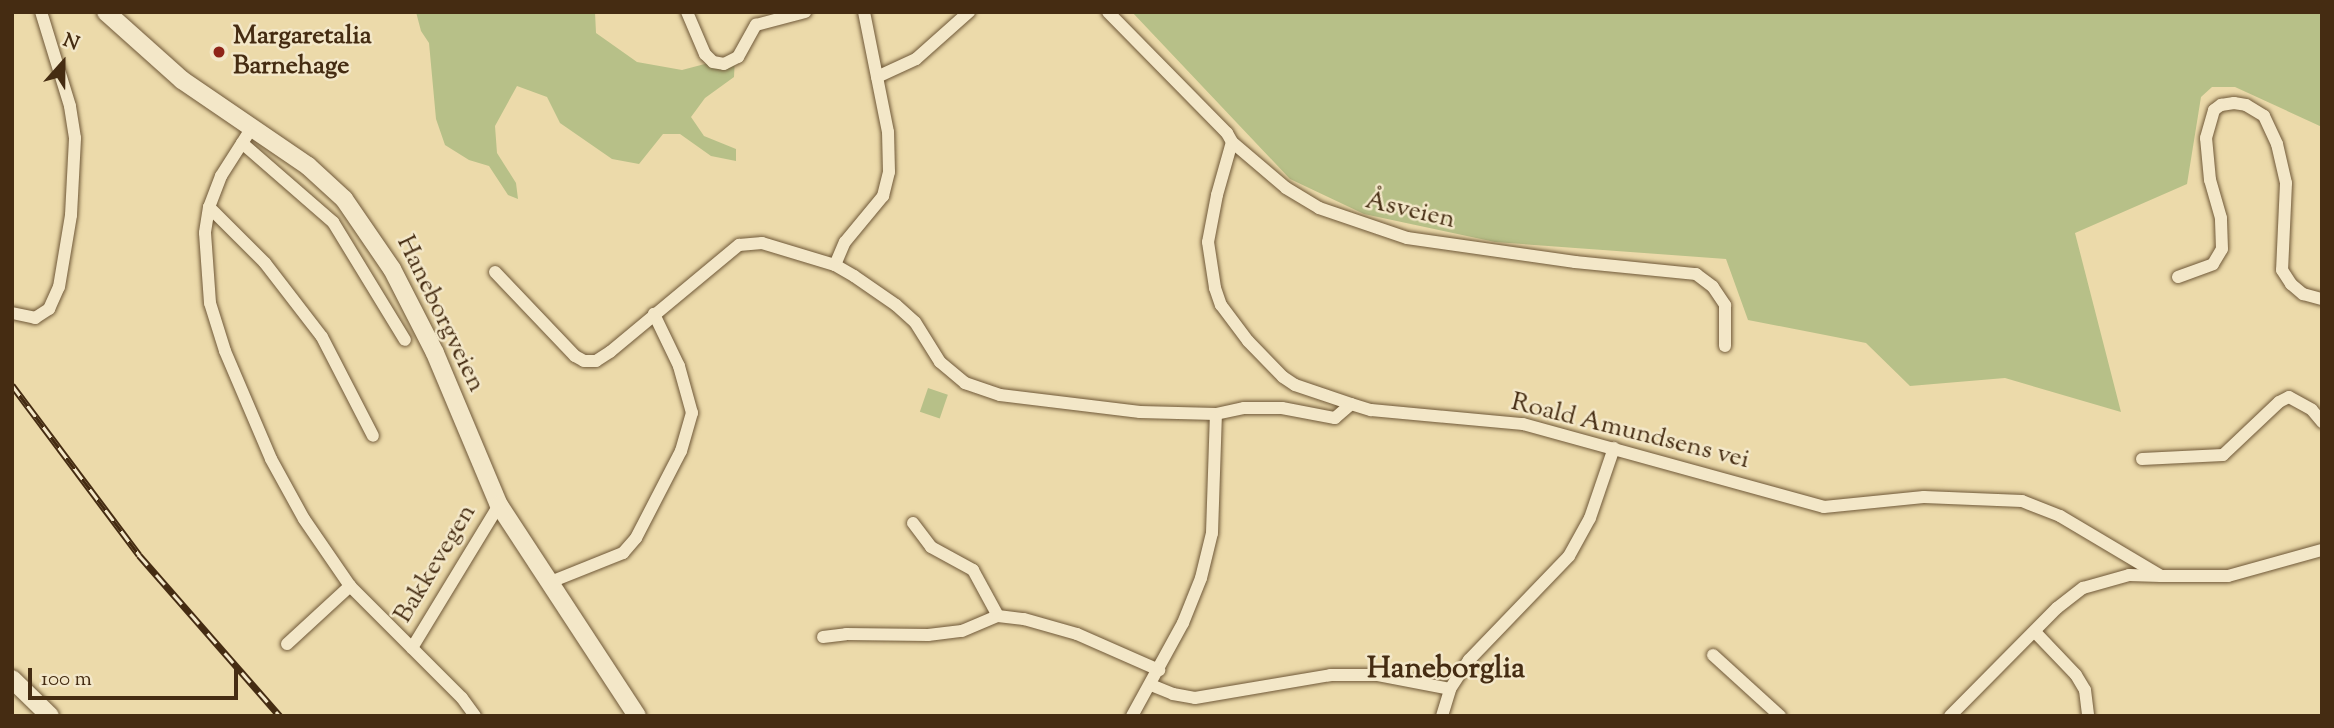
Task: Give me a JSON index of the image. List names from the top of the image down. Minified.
{"streets":{"street":["Åsveien","Haneborgveien","Roald Amundsens vei","Bakkevegen"]},"crossings":[["Åsveien","Roald Amundsens vei"],["Haneborgveien","Bakkevegen"]],"districts":["Haneborglia"],"places":["Margaretalia Barnehage"],"scale_bar":"100 m","north":"top"}
